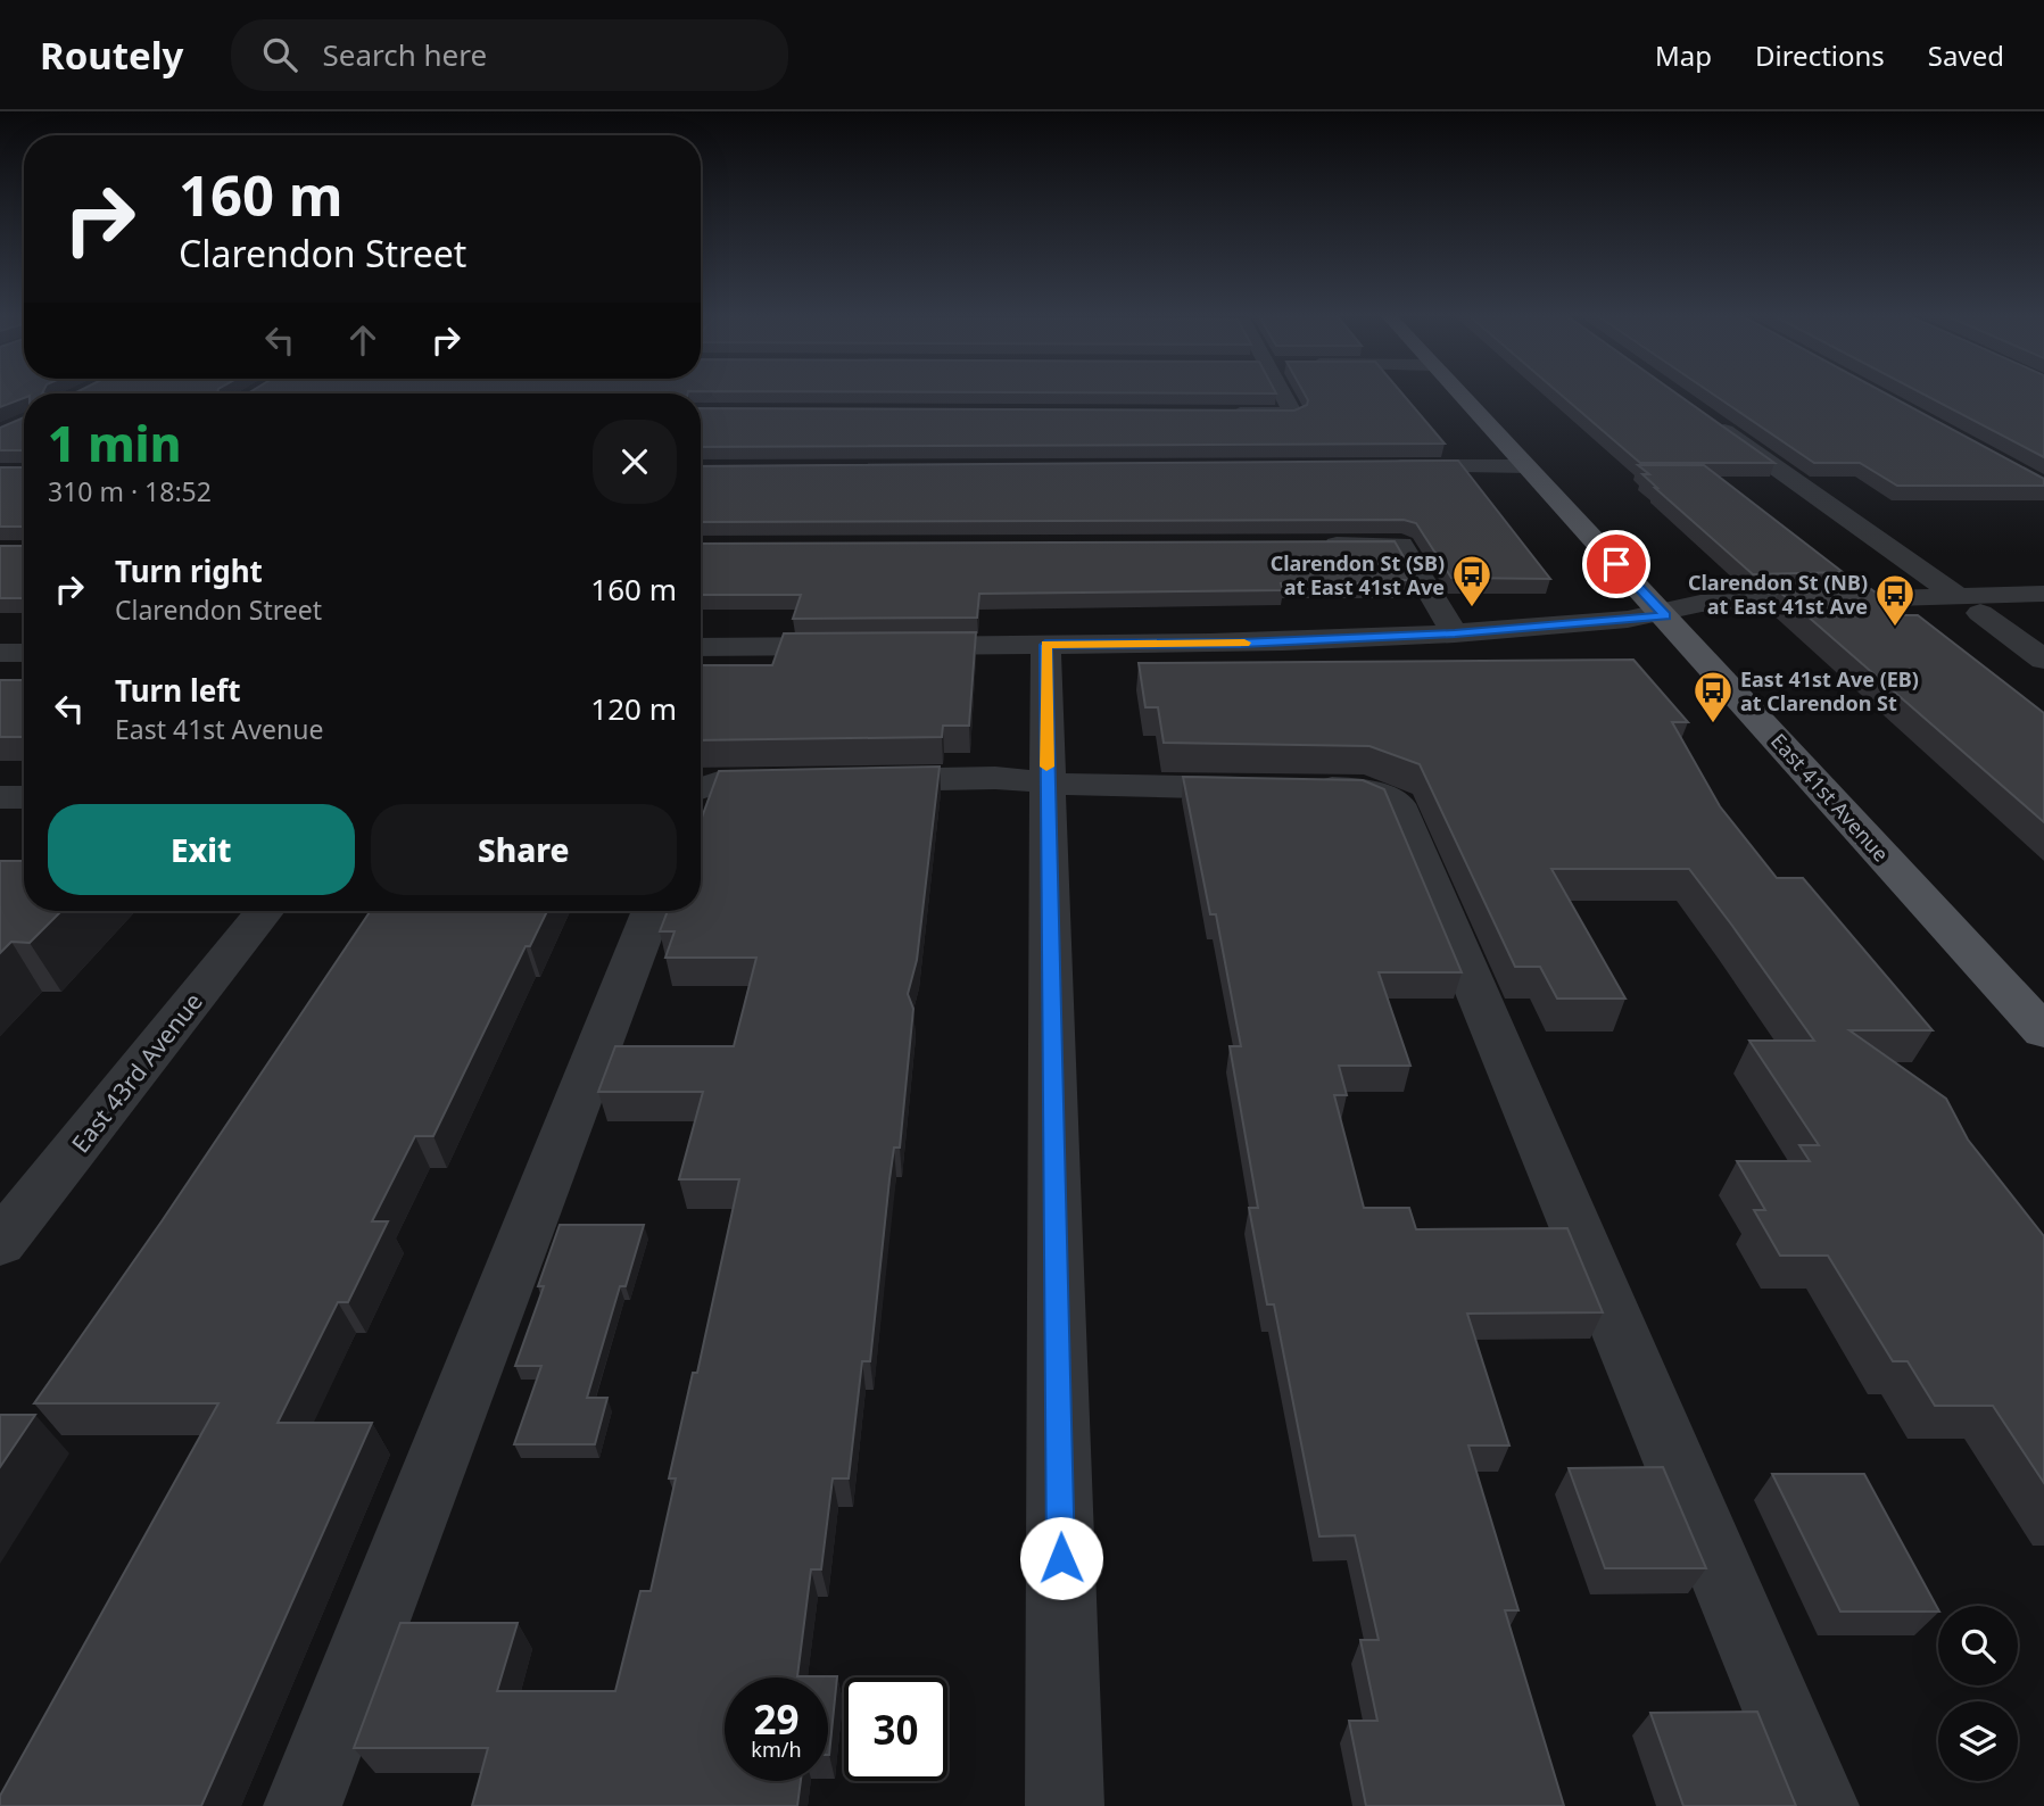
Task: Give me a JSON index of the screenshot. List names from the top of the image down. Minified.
{"streets":{"main road":["East 41st Avenue"],"street":["East 43rd Avenue"]},"places":{"bus stop":["Clarendon St (SB) at East 41st Ave","Clarendon St (NB) at East 41st Ave","East 41st Ave (EB) at Clarendon St"]},"page":{"header":"Routely","search":"Search here","nav":["Map","Directions","Saved"],"turn":["160 m","Clarendon Street"],"heading":["1 min","310 m · 18:52"],"list":[{"name":"Turn right","note":"Clarendon Street","value":"160 m"},{"name":"Turn left","note":"East 41st Avenue","value":"120 m"}],"buttons":["Exit","Share"],"speed":"29 km/h","limit":"30"}}
